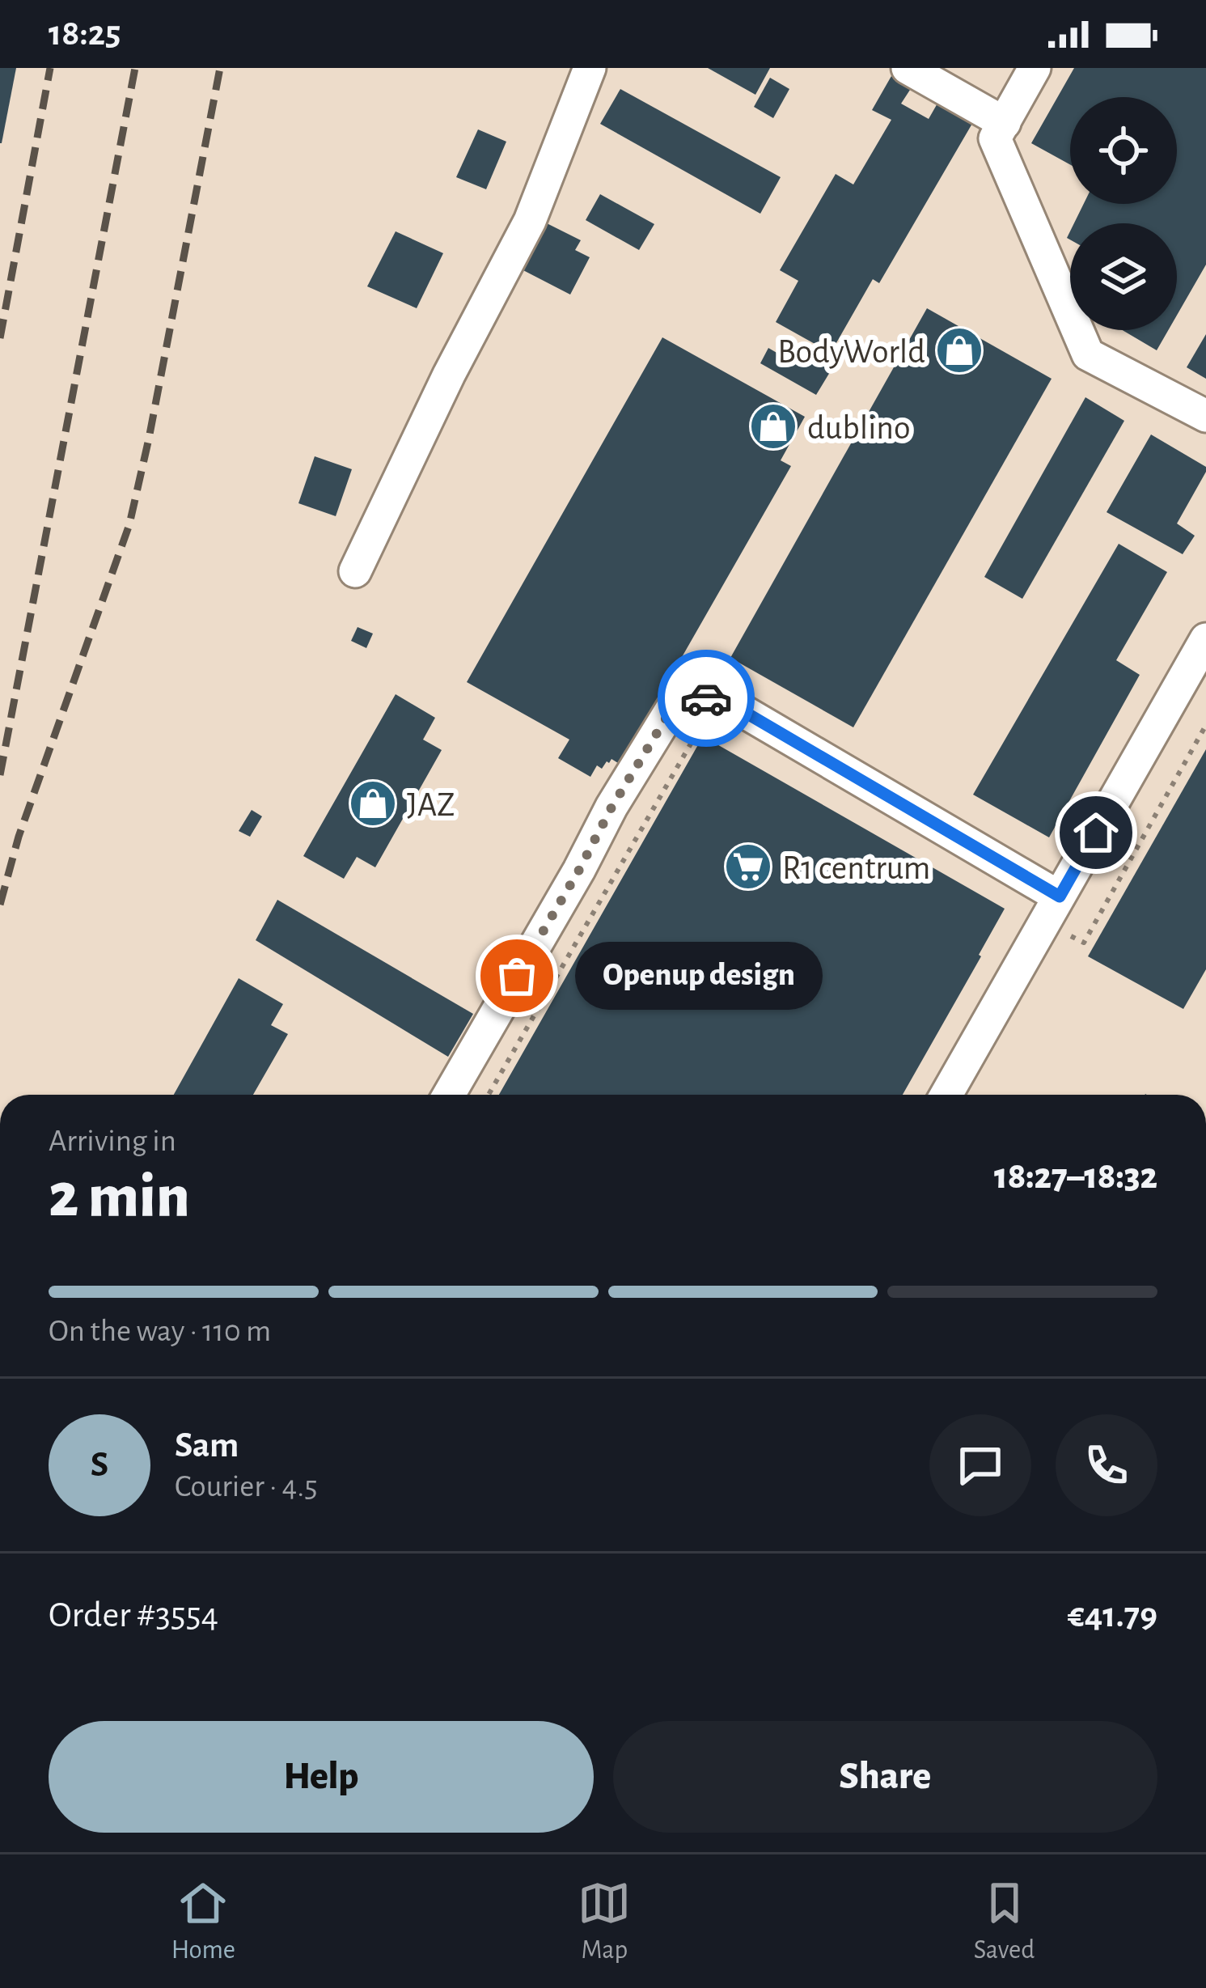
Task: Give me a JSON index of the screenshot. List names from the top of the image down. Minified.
{"places":{"shop":["BodyWorld","dublino","JAZ"],"supermarket":["R1 centrum"],"other":["Openup design"]},"page":{"status":"18:25","bubble":"Openup design","heading":["2 min","Arriving in","18:27–18:32"],"panel":["Sam","Courier · 4.5","Order #3554","€41.79"],"bar":"On the way · 110 m","round":"S","buttons":["Help","Share"],"tabs":["Home","Map","Saved"]}}
